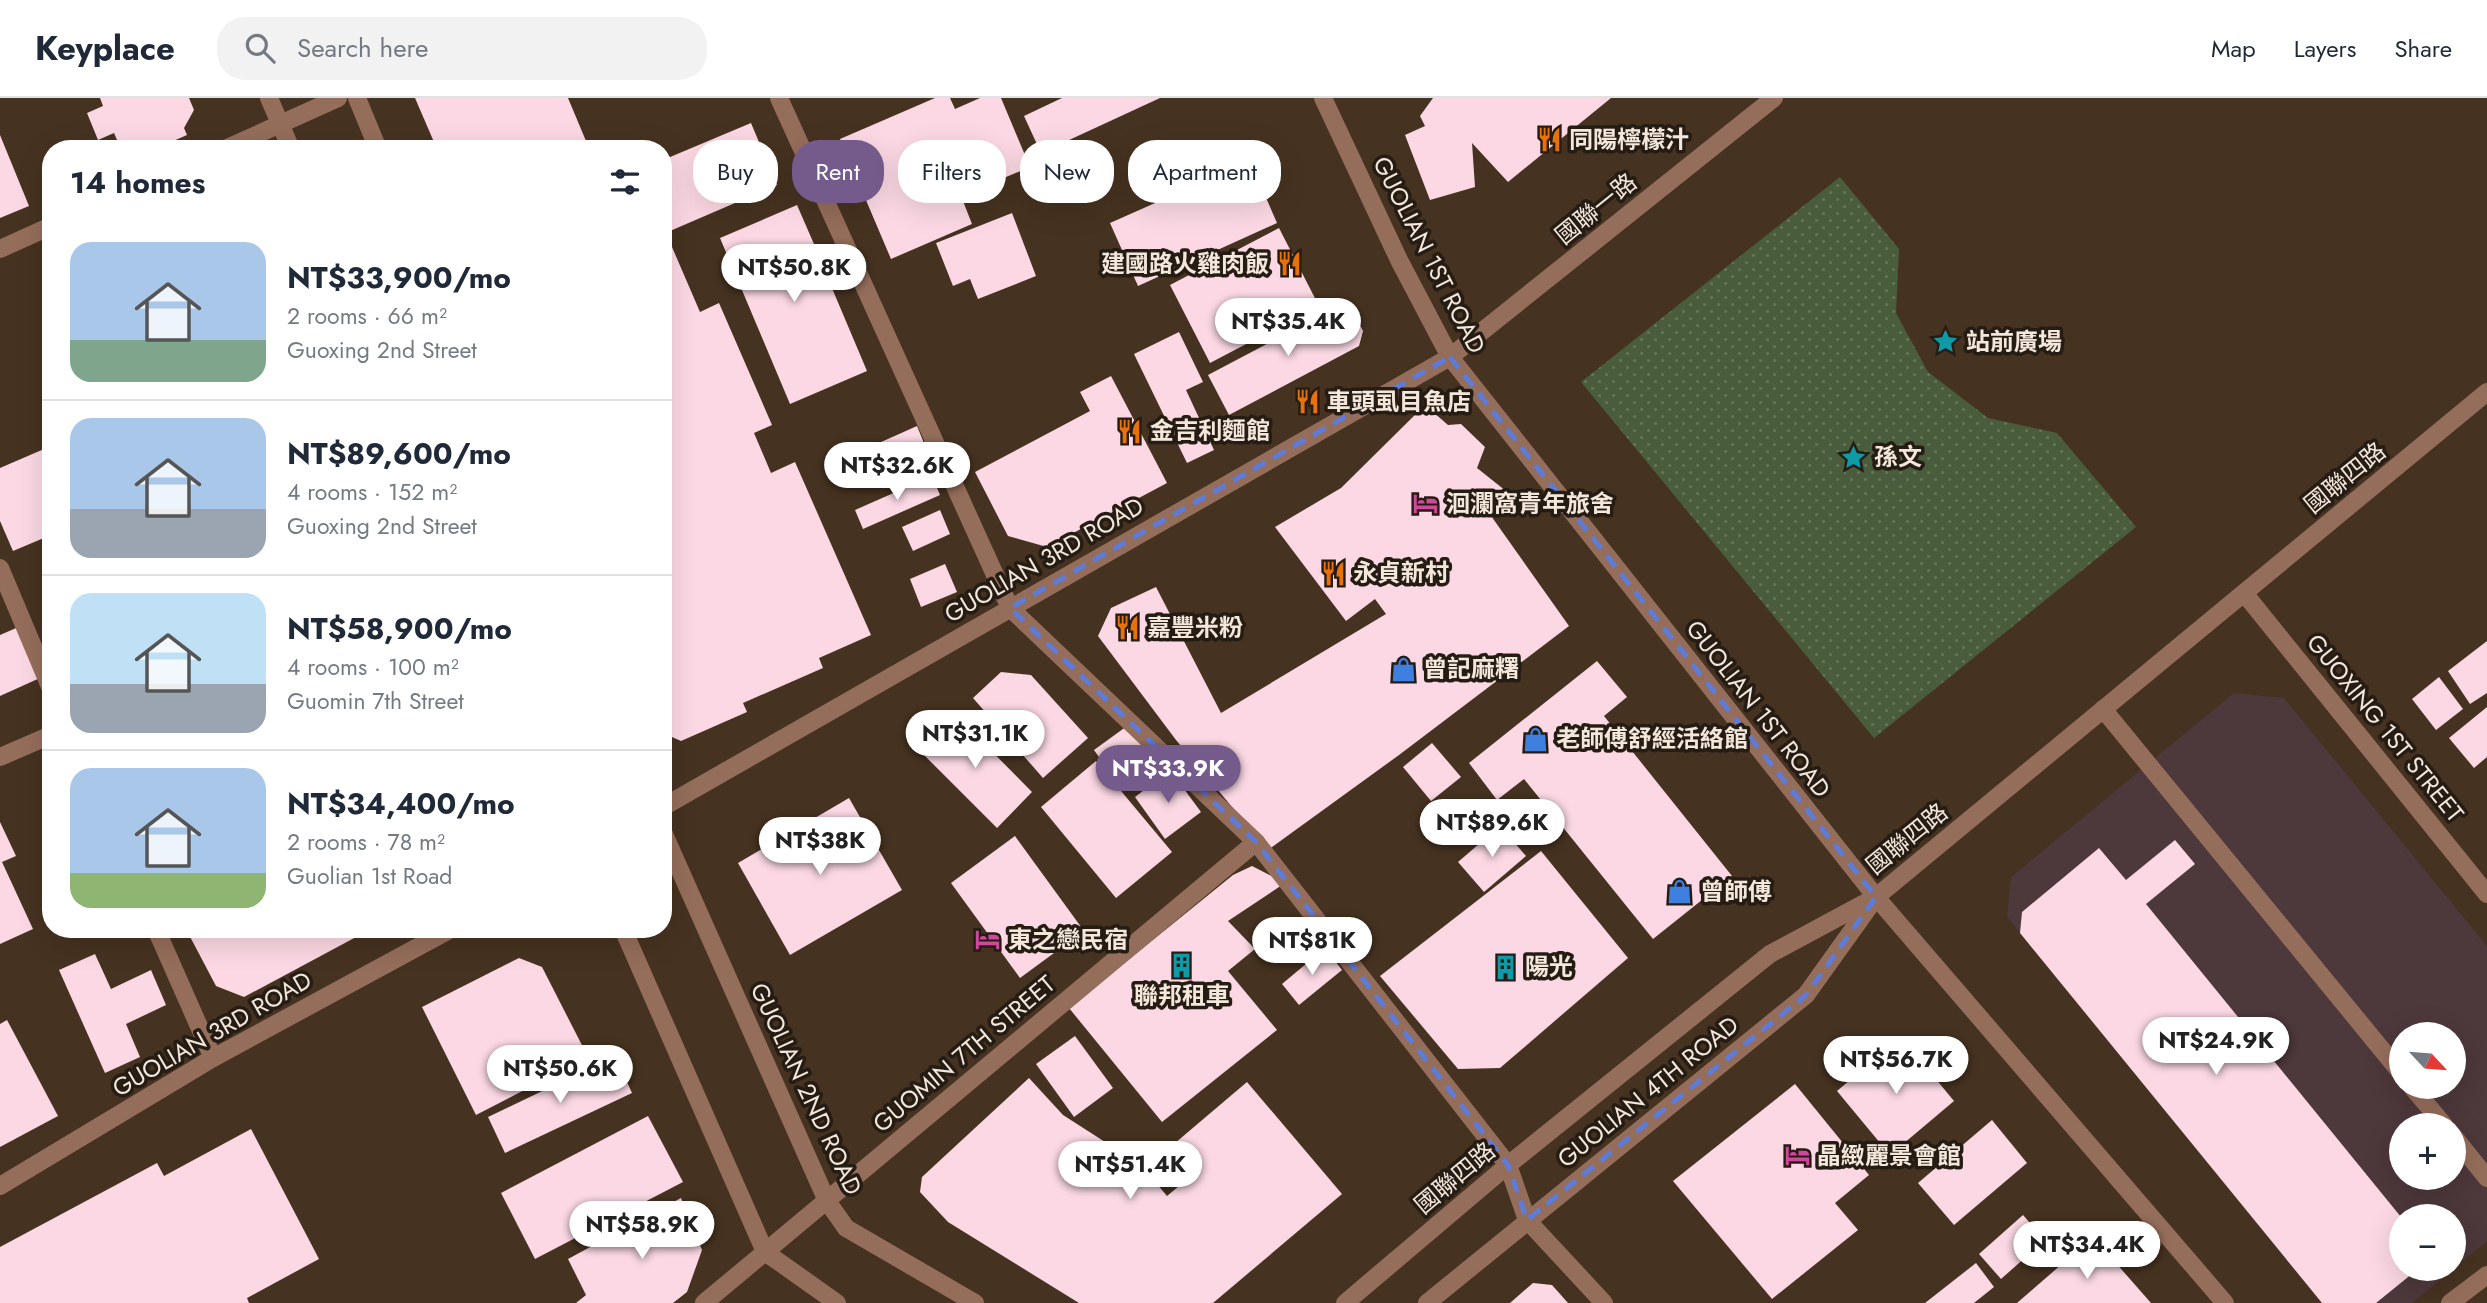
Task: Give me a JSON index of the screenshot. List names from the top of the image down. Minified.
{"streets":{"street":["國聯一路","GUOLIAN 1ST ROAD","國聯四路","GUOLIAN 3RD ROAD","GUOXING 1ST STREET","GUOMIN 7TH STREET","GUOLIAN 2ND ROAD","GUOLIAN 4TH ROAD"]},"crossings":[["國聯一路","GUOLIAN 1ST ROAD"],["國聯一路","GUOLIAN 3RD ROAD"],["GUOLIAN 1ST ROAD","國聯四路"],["GUOLIAN 1ST ROAD","GUOLIAN 3RD ROAD"],["GUOLIAN 1ST ROAD","GUOLIAN 4TH ROAD"],["國聯四路","GUOXING 1ST STREET"],["國聯四路","GUOLIAN 4TH ROAD"],["GUOMIN 7TH STREET","GUOLIAN 2ND ROAD"]],"places":{"restaurant":["同陽檸檬汁","建國路火雞肉飯","車頭虱目魚店","金吉利麵館","永貞新村","嘉豐米粉"],"place":["站前廣場","孫文"],"hotel":["洄瀾窩青年旅舍","東之戀民宿","晶緻麗景會館"],"shop":["曾記麻糬","老師傅舒經活絡館","曾師傅"],"building":["聯邦租車","陽光"]},"north":"bottom right","page":{"header":"Keyplace","search":"Search here","nav":["Map","Layers","Share"],"chip":["Buy","Rent","Filters","New","Apartment"],"heading":"14 homes","list":[{"name":"NT$33,900/mo","note":"2 rooms · 66 m² · Guoxing 2nd Street"},{"name":"NT$89,600/mo","note":"4 rooms · 152 m² · Guoxing 2nd Street"},{"name":"NT$58,900/mo","note":"4 rooms · 100 m² · Guomin 7th Street"},{"name":"NT$34,400/mo","note":"2 rooms · 78 m² · Guolian 1st Road"}],"price":["NT$50.8K","NT$35.4K","NT$32.6K","NT$31.1K","NT$33.9K","NT$89.6K","NT$38K","NT$81K","NT$24.9K","NT$56.7K","NT$50.6K","NT$51.4K","NT$58.9K","NT$34.4K"],"map_buttons":["+","−"]}}
